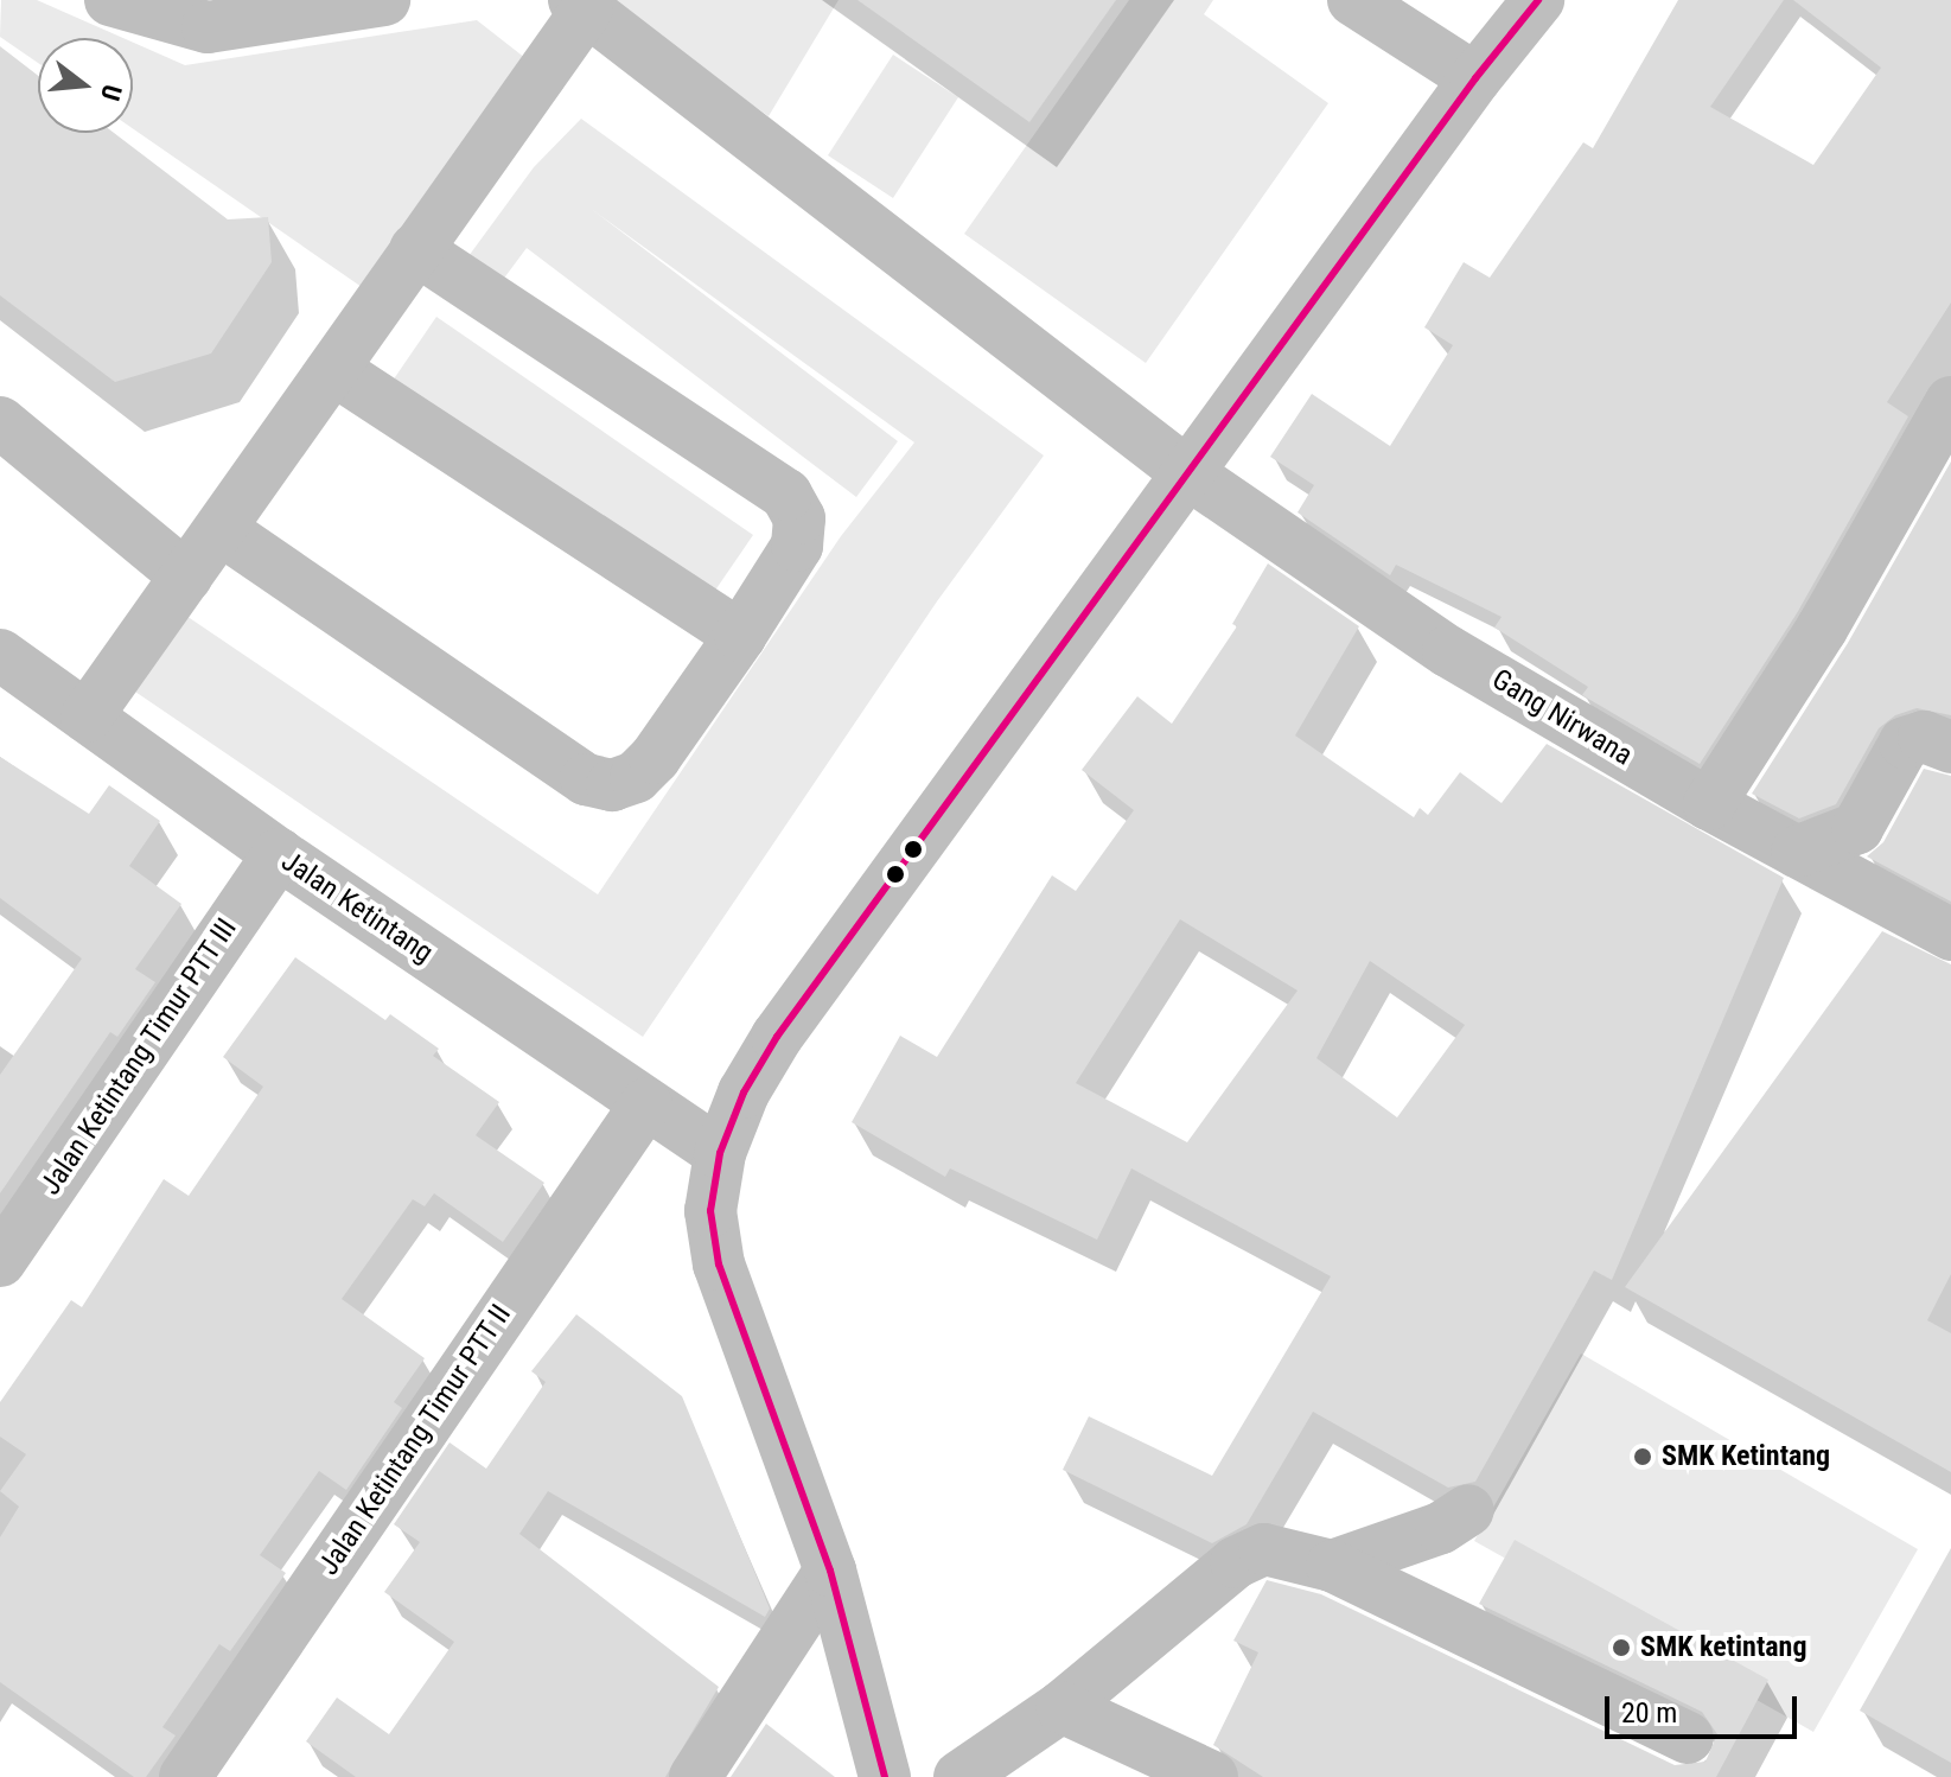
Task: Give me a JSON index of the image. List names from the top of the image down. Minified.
{"streets":{"street":["Gang Nirwana","Jalan Ketintang","Jalan Ketintang Timur PTT III","Jalan Ketintang Timur PTT II"]},"crossings":[["Jalan Ketintang","Jalan Ketintang Timur PTT III"],["Jalan Ketintang","Jalan Ketintang Timur PTT II"]],"places":["SMK Ketintang","SMK ketintang"],"scale_bar":"20 m","north":"right"}
